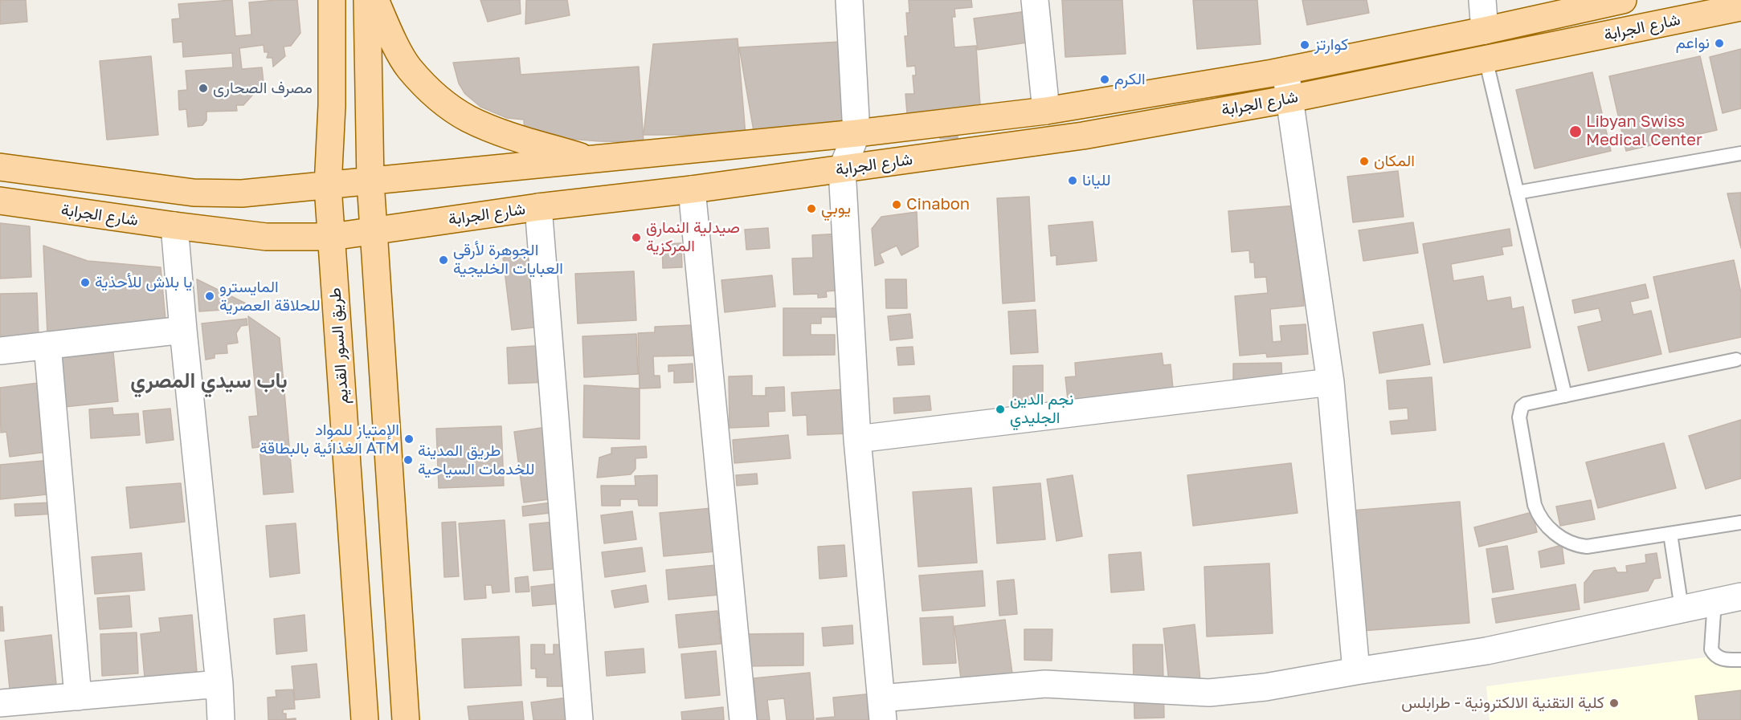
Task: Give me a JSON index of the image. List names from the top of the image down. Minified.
{"streets":{"main road":["شارع الجرابة","طريق السور القديم"]},"crossings":[["شارع الجرابة","طريق السور القديم"]],"districts":["باب سيدي المصري"],"places":["نواعم","كوارتز","الكرم","مصرف الصحارى","Libyan Swiss Medical Center","المكان","لليانا","Cinabon","يوبي","صيدلية النمارق المركزية","الجوهرة لأرقى العبايات الخليجية","يا بلاش للأحذية","المايسترو للحلاقة العصرية","نجم الدين الجليدي","الإمتياز للمواد الغذائية بالبطاقة ATM","طريق المدينة للخدمات السياحية","كلية التقنية الالكترونية - طرابلس"]}
